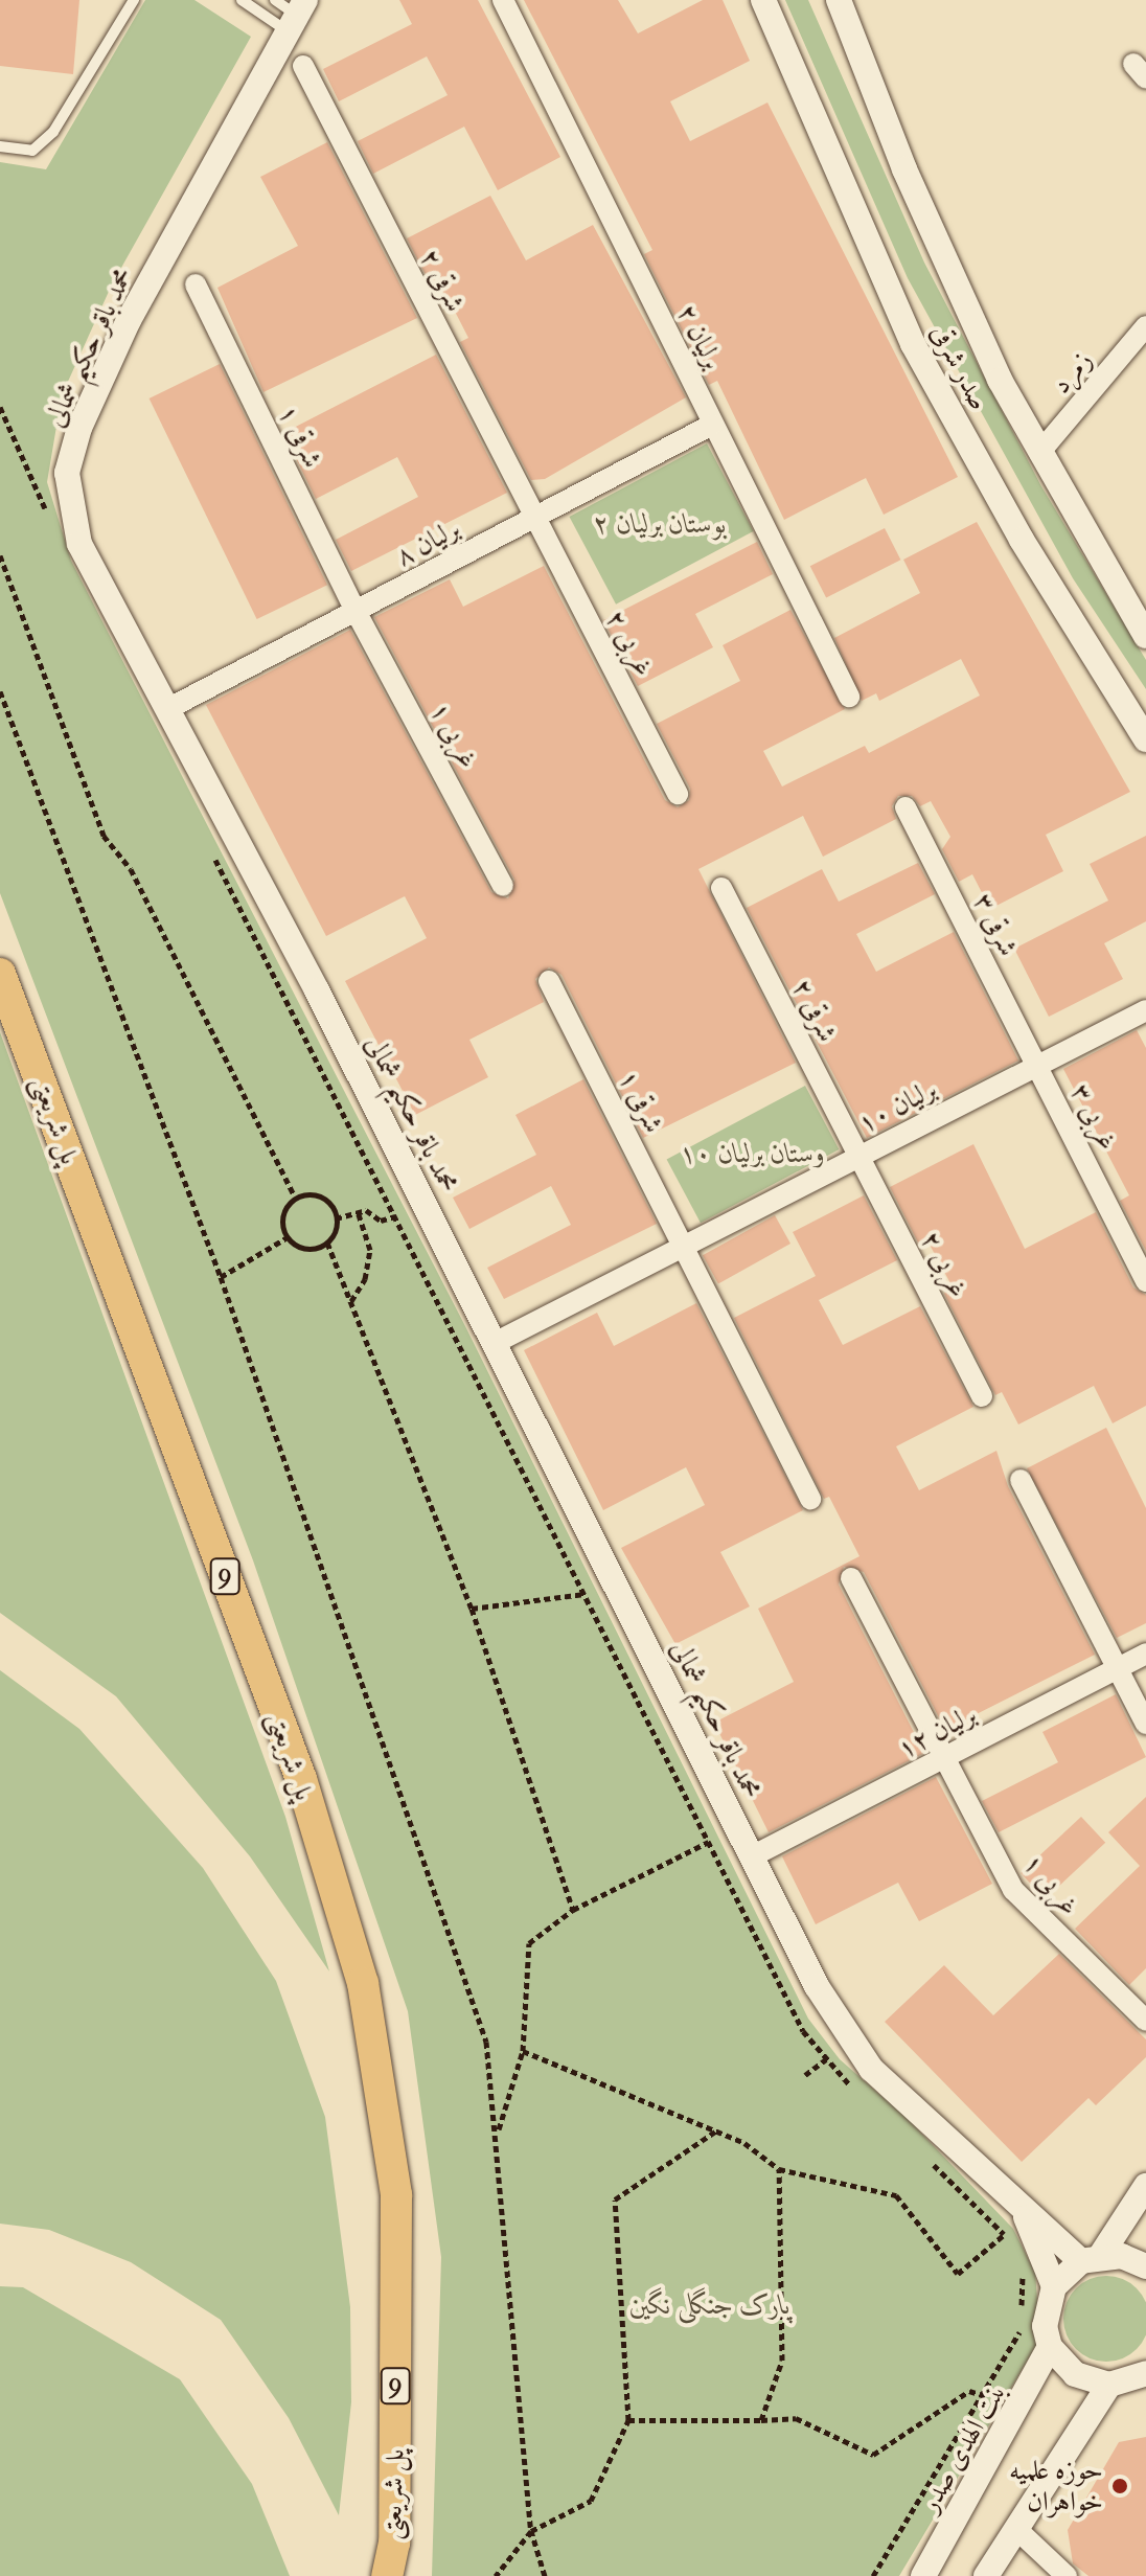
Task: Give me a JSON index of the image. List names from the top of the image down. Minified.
{"streets":{"main road":["پل شریعتی","9"],"street":["۲ شرقی","برلیان ۲","محمد باقر حکیم شمالی","صدر شرقی","زمرد","۱ شرقی","برلیان ۸","۲ غربی","۱ غربی","۳ شرقی","برلیان ۱۰","۳ غربی","برلیان ۱۲","بنت الهدی صدر"]},"crossings":[["۲ شرقی","برلیان ۸"],["۲ شرقی","۲ غربی"],["۲ شرقی","برلیان ۱۰"],["برلیان ۲","برلیان ۸"],["محمد باقر حکیم شمالی","برلیان ۸"],["محمد باقر حکیم شمالی","برلیان ۱۰"],["محمد باقر حکیم شمالی","برلیان ۱۲"],["صدر شرقی","زمرد"],["۱ شرقی","برلیان ۸"],["۱ شرقی","۱ غربی"],["۱ شرقی","برلیان ۱۰"],["برلیان ۸","۲ غربی"],["برلیان ۸","۱ غربی"],["۲ غربی","برلیان ۱۰"],["۱ غربی","برلیان ۱۲"],["۳ شرقی","برلیان ۱۰"],["۳ شرقی","۳ غربی"],["برلیان ۱۰","۳ غربی"]],"parks":["بوستان برلیان ۲","وستان برلیان ۱۰","پارک جنگلی نگین"],"places":["حوزه علمیه خواهران"]}
